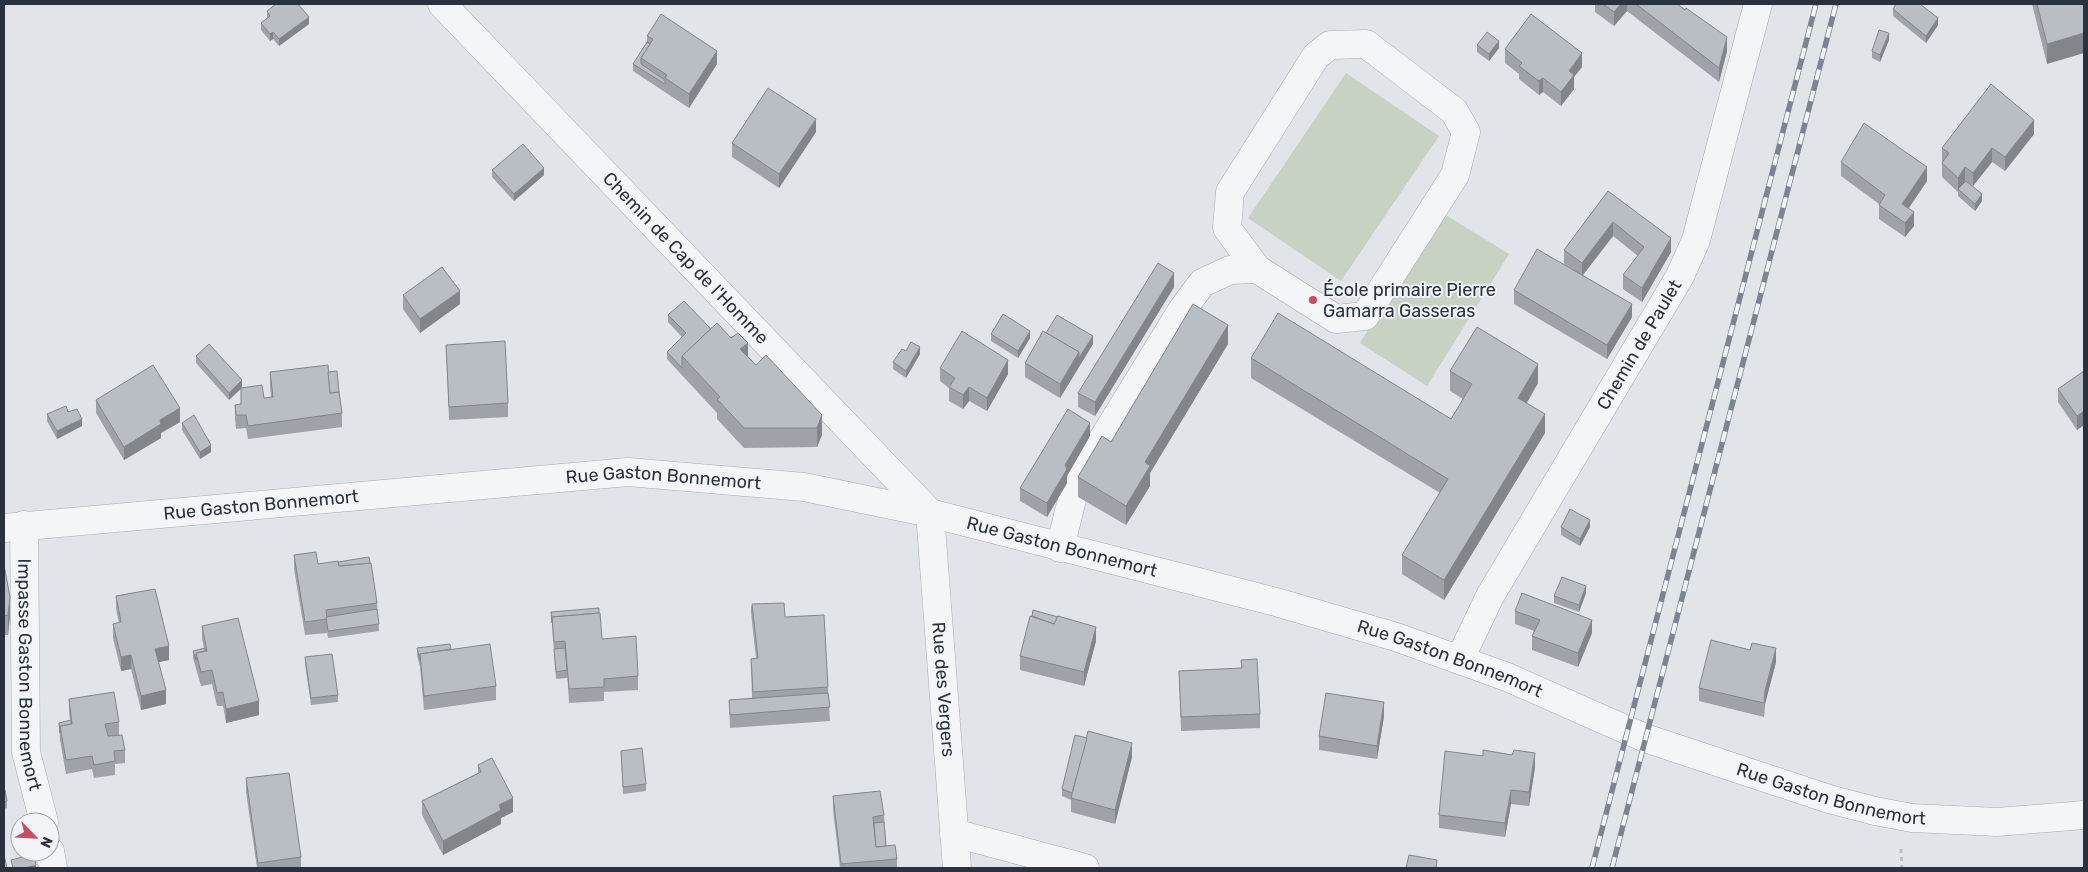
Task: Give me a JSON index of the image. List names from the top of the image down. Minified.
{"streets":{"street":["Chemin de Cap de l'Homme","Chemin de Paulet","Rue Gaston Bonnemort","Impasse Gaston Bonnemort","Rue des Vergers"]},"crossings":[["Chemin de Cap de l'Homme","Rue Gaston Bonnemort"],["Chemin de Cap de l'Homme","Rue des Vergers"],["Chemin de Paulet","Rue Gaston Bonnemort"],["Rue Gaston Bonnemort","Impasse Gaston Bonnemort"],["Rue Gaston Bonnemort","Rue des Vergers"]],"places":["École primaire Pierre Gamarra Gasseras"],"north":"bottom right"}
